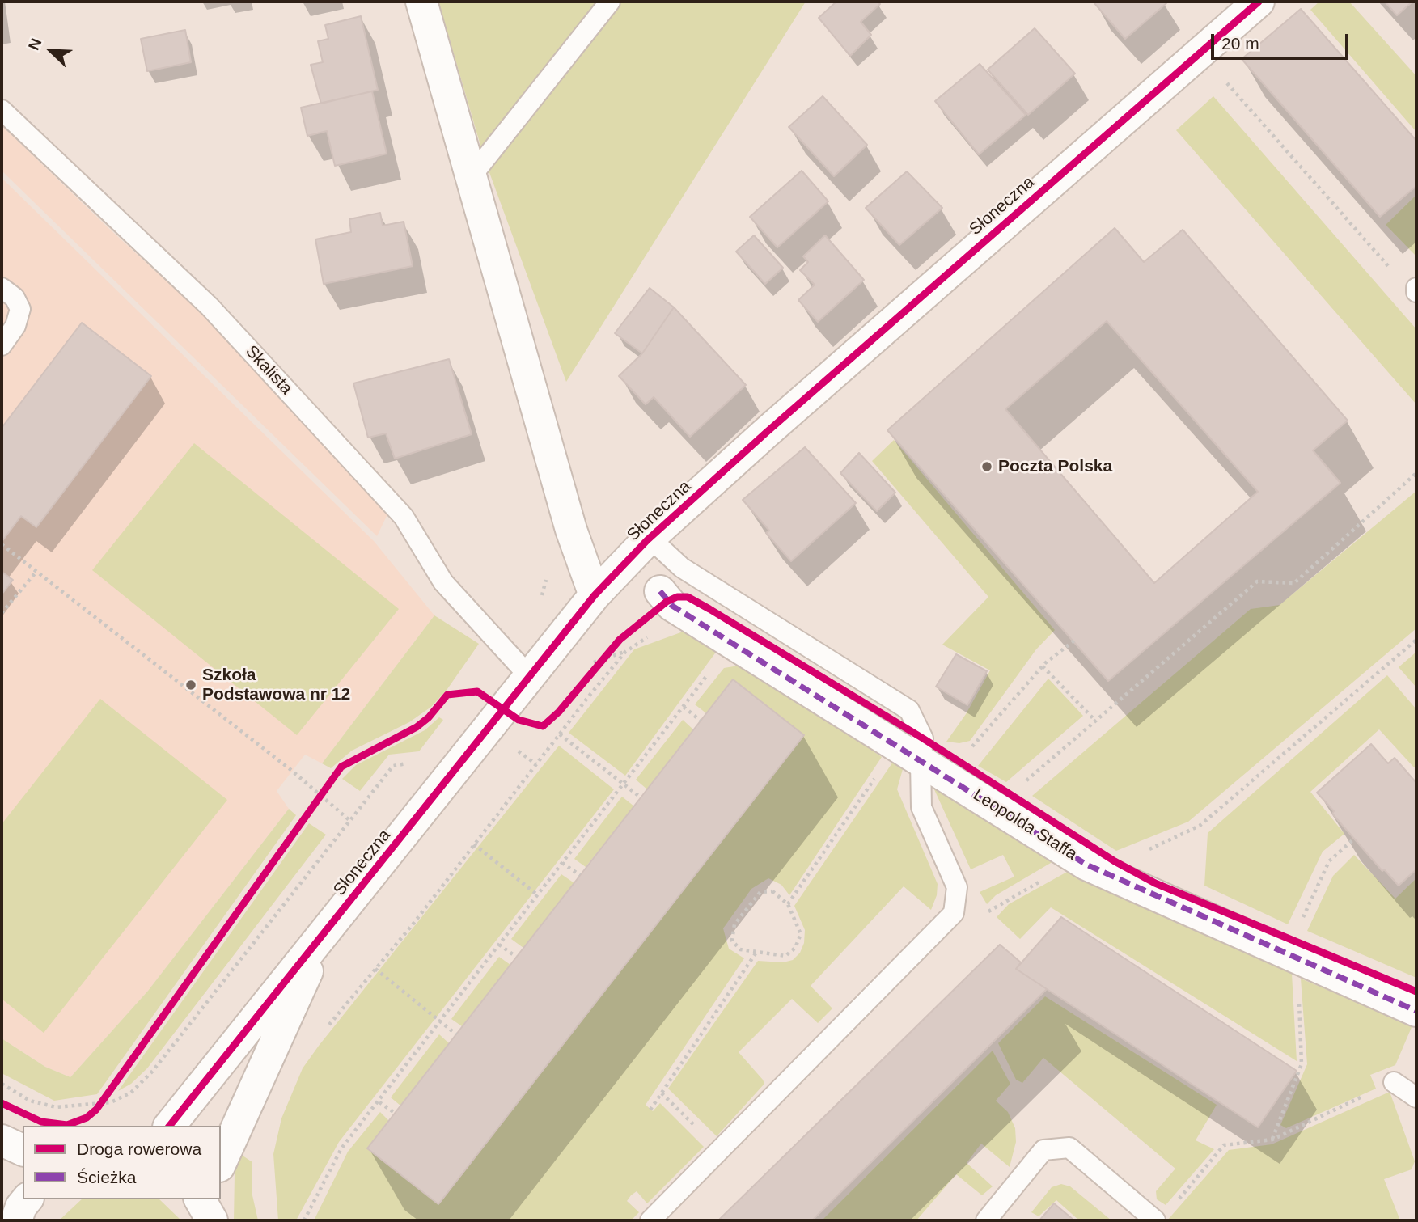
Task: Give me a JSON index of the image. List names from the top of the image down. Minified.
{"streets":{"street":["Słoneczna","Leopolda Staffa"],"lane":["Skalista"]},"crossings":[["Słoneczna","Skalista"]],"places":["Poczta Polska","Szkoła Podstawowa nr 12"],"legend":["Droga rowerowa","Ścieżka"],"scale_bar":"20 m","north":"top left"}
